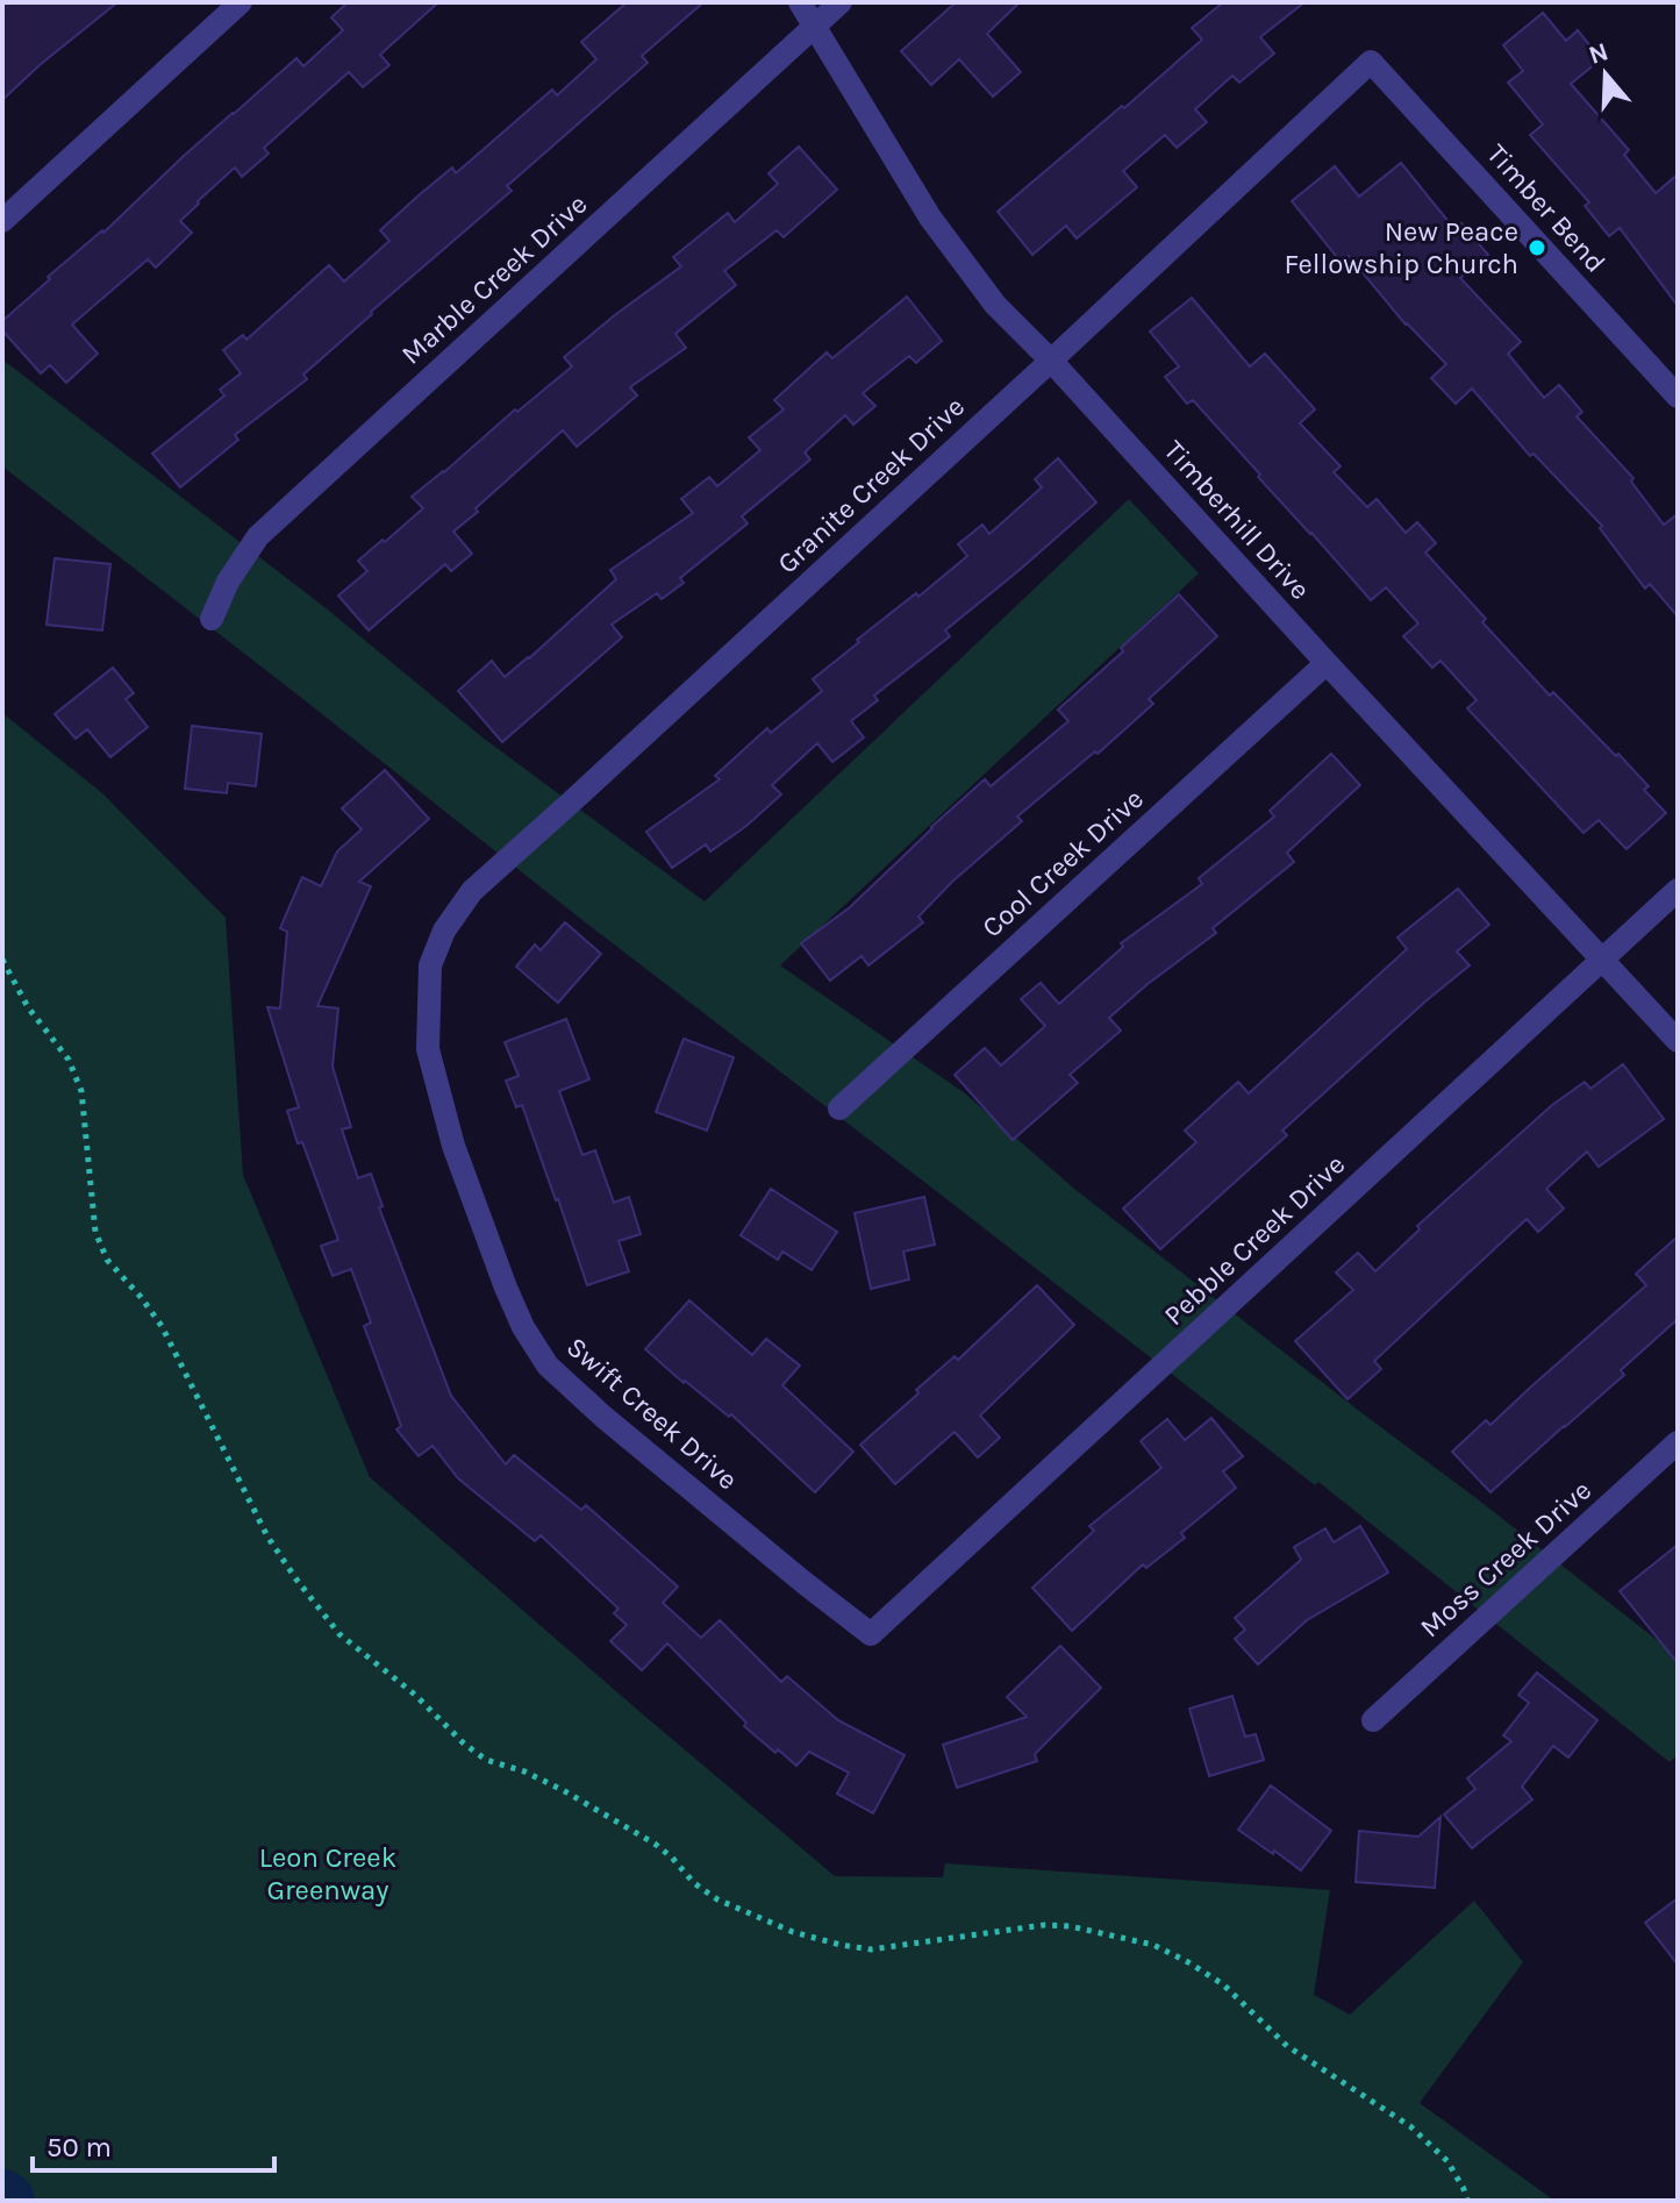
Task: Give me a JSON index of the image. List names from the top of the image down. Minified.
{"streets":{"street":["Timber Bend","Marble Creek Drive","Granite Creek Drive","Timberhill Drive","Cool Creek Drive","Pebble Creek Drive","Swift Creek Drive","Moss Creek Drive"]},"crossings":[["Timber Bend","Granite Creek Drive"],["Marble Creek Drive","Timberhill Drive"],["Granite Creek Drive","Timberhill Drive"],["Granite Creek Drive","Swift Creek Drive"],["Timberhill Drive","Cool Creek Drive"],["Timberhill Drive","Pebble Creek Drive"],["Pebble Creek Drive","Swift Creek Drive"]],"parks":["Leon Creek Greenway"],"places":["New Peace Fellowship Church"],"scale_bar":"50 m","north":"top"}
